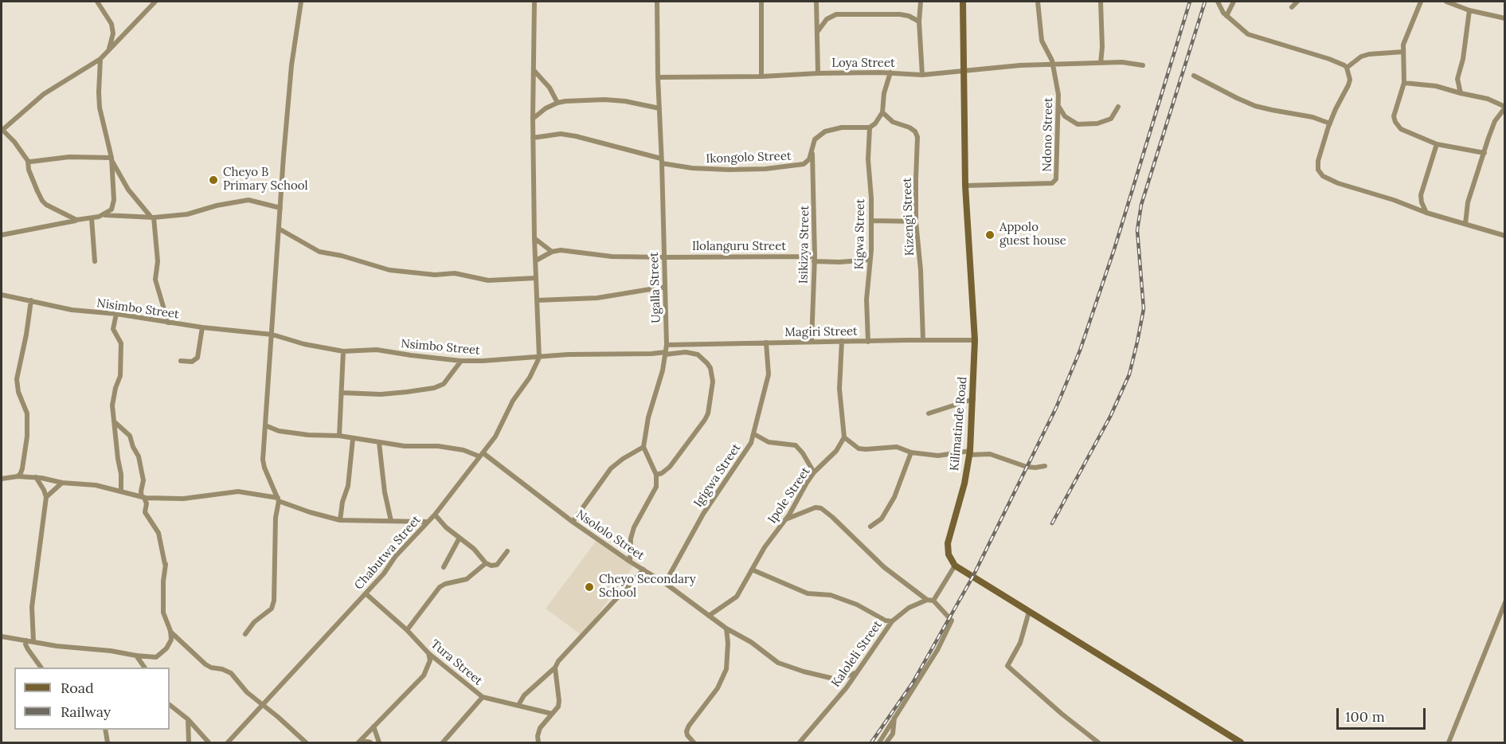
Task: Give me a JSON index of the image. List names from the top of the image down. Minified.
{"streets":{"main road":["Kilimatinde Road"],"street":["Loya Street","Ndono Street","Ikongolo Street","Kizengi Street","Kigwa Street","Isikizya Street","Ilolanguru Street","Ugalla Street","Nisimbo Street","Magiri Street","Nsimbo Street","Igigwa Street","Ipole Street","Nsololo Street","Chabutwa Street","Kaloleli Street","Tura Street"]},"crossings":[["Loya Street","Ndono Street"],["Loya Street","Ugalla Street"],["Loya Street","Kilimatinde Road"],["Ndono Street","Kilimatinde Road"],["Ikongolo Street","Kigwa Street"],["Ikongolo Street","Isikizya Street"],["Ikongolo Street","Ugalla Street"],["Kizengi Street","Magiri Street"],["Kigwa Street","Ilolanguru Street"],["Kigwa Street","Magiri Street"],["Isikizya Street","Ilolanguru Street"],["Isikizya Street","Magiri Street"],["Ilolanguru Street","Ugalla Street"],["Ugalla Street","Magiri Street"],["Ugalla Street","Nsimbo Street"],["Nisimbo Street","Nsimbo Street"],["Magiri Street","Kilimatinde Road"],["Magiri Street","Igigwa Street"],["Nsimbo Street","Chabutwa Street"],["Igigwa Street","Nsololo Street"],["Ipole Street","Nsololo Street"],["Nsololo Street","Chabutwa Street"],["Nsololo Street","Kaloleli Street"],["Chabutwa Street","Tura Street"]],"places":["Cheyo B Primary School","Appolo guest house","Cheyo Secondary School"],"legend":["Road","Railway"],"scale_bar":"100 m"}
